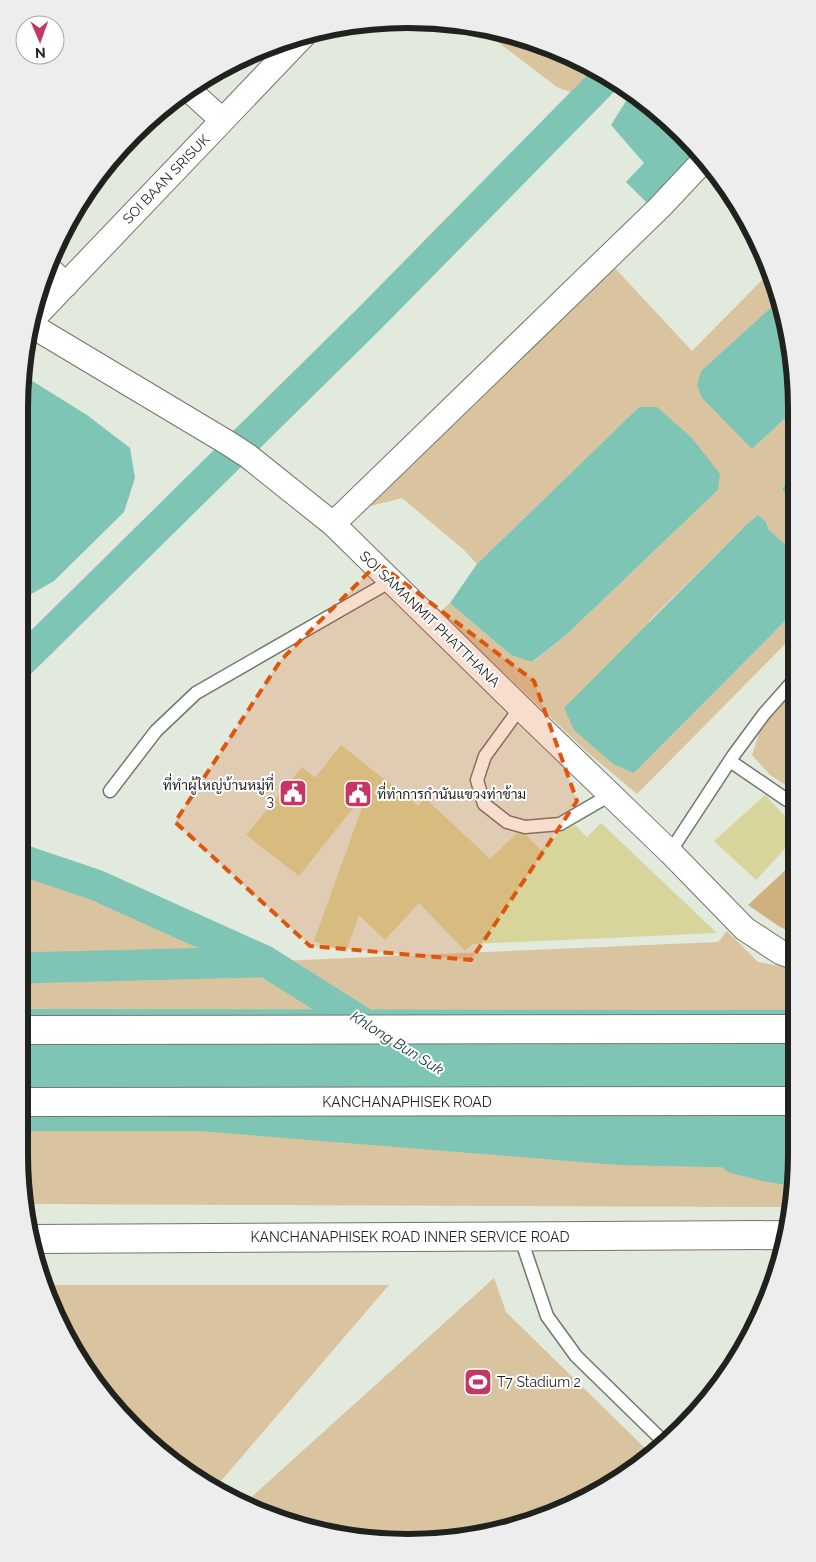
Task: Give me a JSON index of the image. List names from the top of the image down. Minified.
{"streets":{"main road":["KANCHANAPHISEK ROAD","KANCHANAPHISEK ROAD INNER SERVICE ROAD"],"street":["SOI BAAN SRISUK","SOI SAMANMIT PHATTHANA"]},"water":["Khlong Bun Suk"],"places":{"public building":["ที่ทำผู้ใหญ่บ้านหมู่ที่ 3","ที่ทำการกำนันแขวงท่าข้าม"],"sports":["T7 Stadium 2"]},"north":"bottom"}
